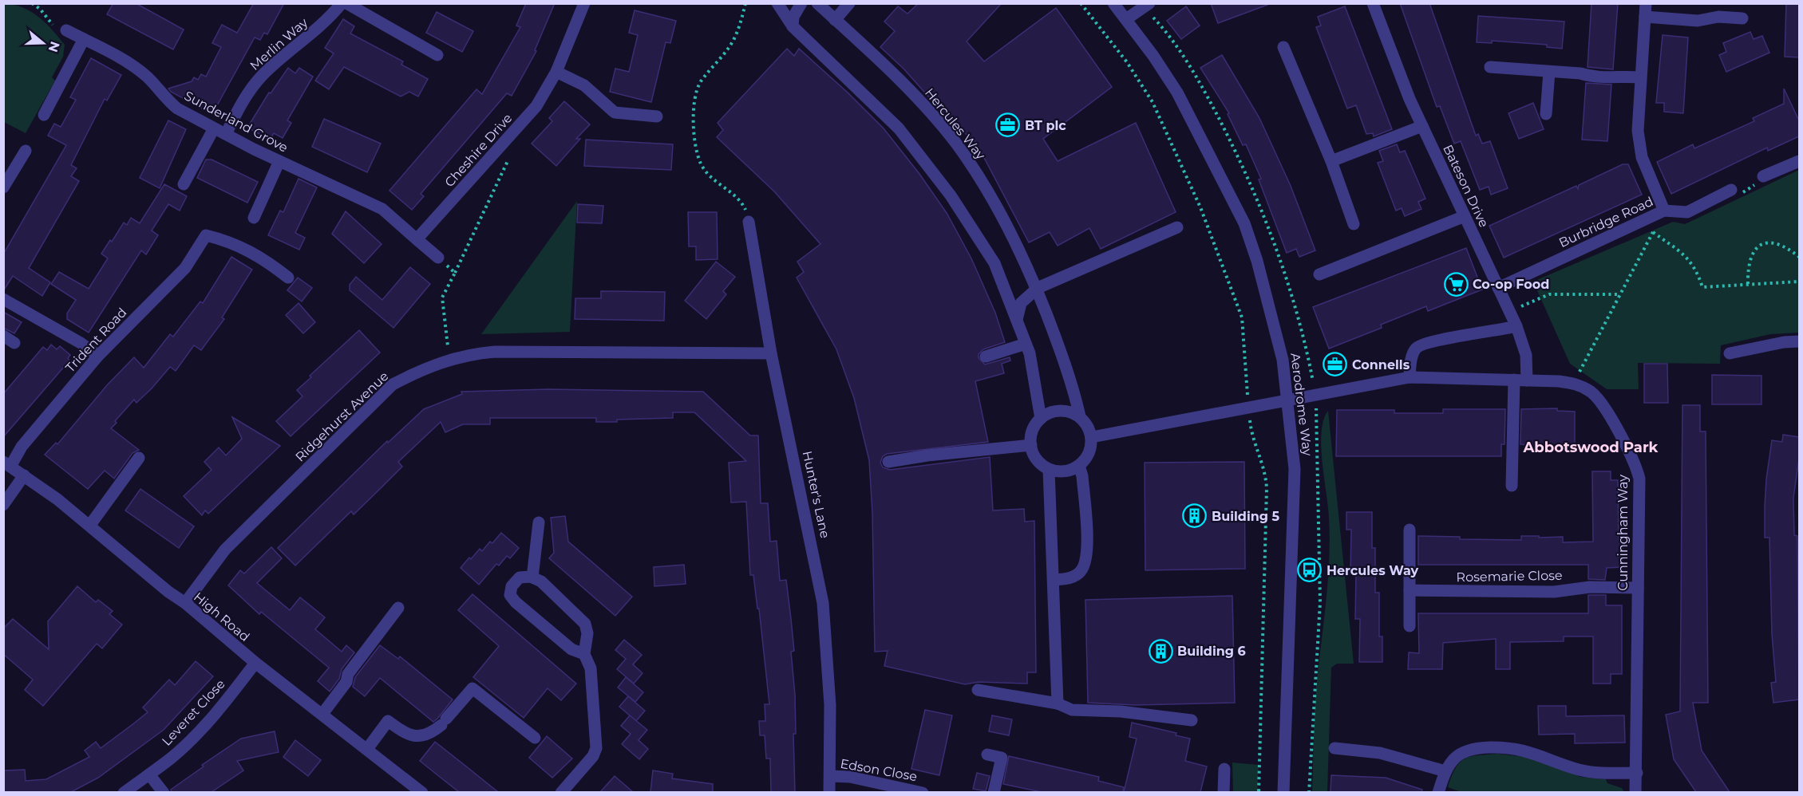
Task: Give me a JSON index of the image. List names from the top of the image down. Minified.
{"streets":{"street":["Merlin Way","Sunderland Grove","Hercules Way","Cheshire Drive","Bateson Drive","Burbridge Road","Trident Road","Aerodrome Way","Ridgehurst Avenue","Hunter's Lane","Cunningham Way","Rosemarie Close","High Road","Leveret Close","Edson Close"]},"crossings":[["Merlin Way","Sunderland Grove"],["Sunderland Grove","Cheshire Drive"],["Bateson Drive","Burbridge Road"],["Bateson Drive","Cunningham Way"],["Trident Road","High Road"],["Aerodrome Way","Cunningham Way"],["Ridgehurst Avenue","Hunter's Lane"],["Ridgehurst Avenue","High Road"],["Hunter's Lane","Edson Close"],["Cunningham Way","Rosemarie Close"],["High Road","Leveret Close"]],"districts":["Abbotswood Park"],"places":{"office":["BT plc","Connells"],"supermarket":["Co-op Food"],"building":["Building 5","Building 6"],"bus stop":["Hercules Way"]},"north":"right"}
